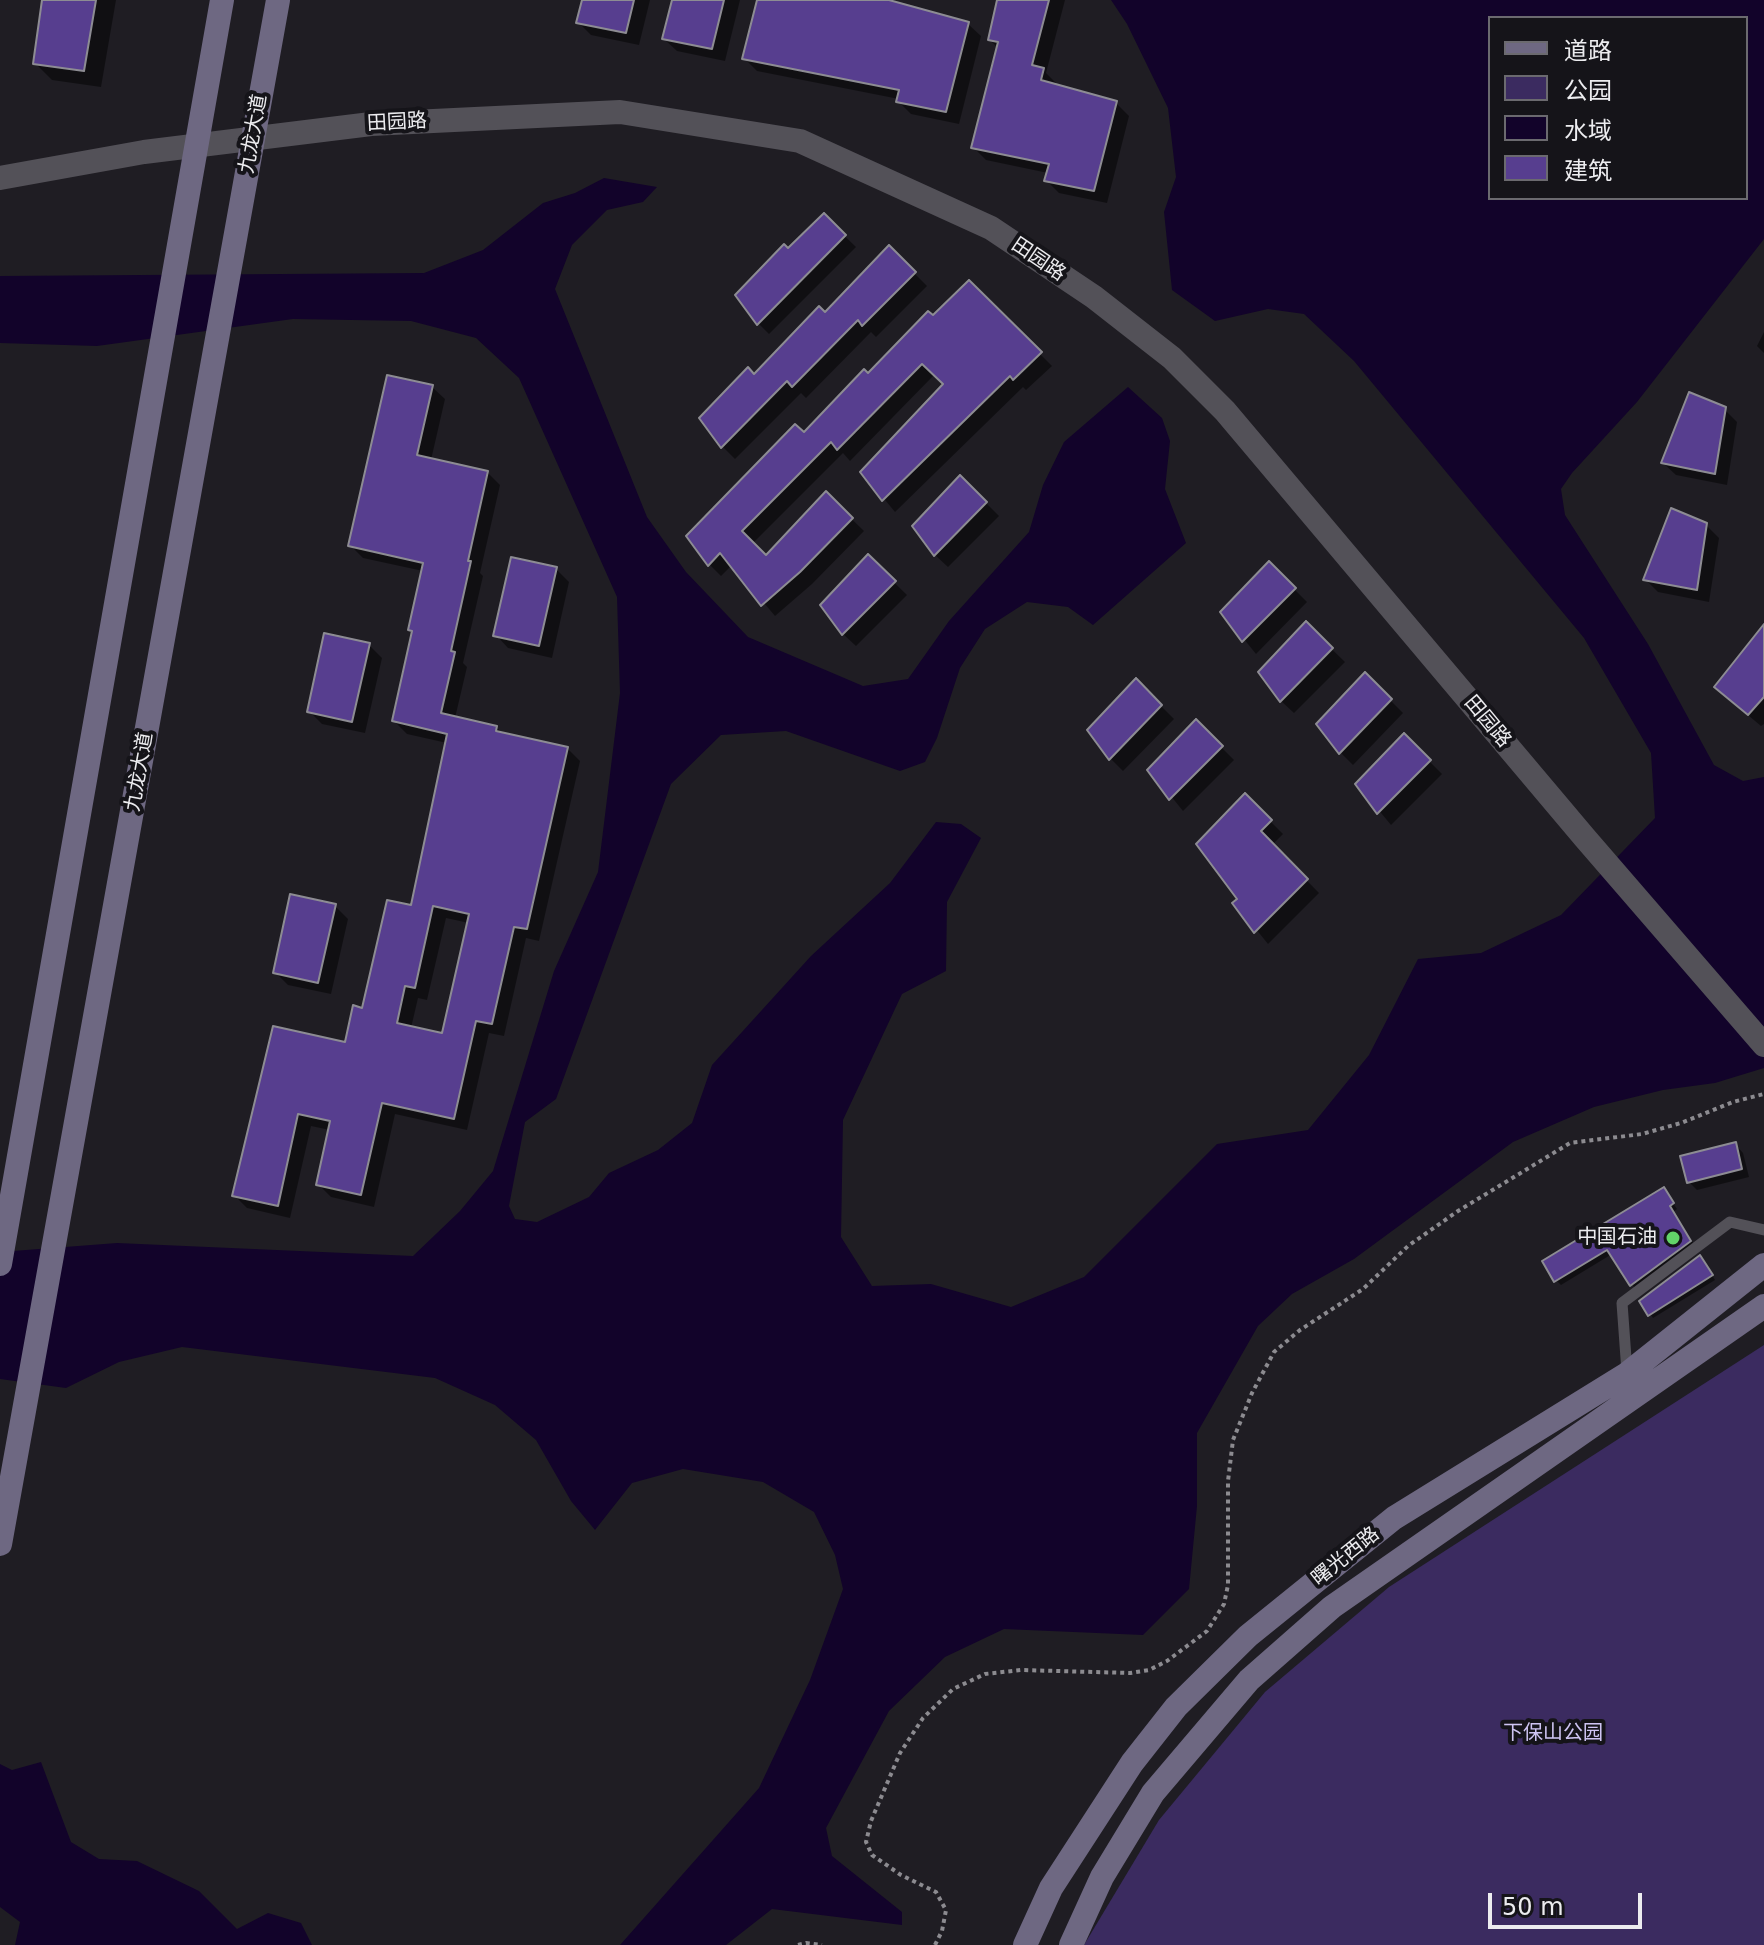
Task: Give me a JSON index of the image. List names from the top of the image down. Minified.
{"streets":{"main road":["九龙大道","曙光西路"],"street":["田园路"]},"crossings":[["田园路","九龙大道"]],"parks":["下保山公园"],"places":["中国石油"],"legend":["道路","公园","水域","建筑"],"scale_bar":"50 m"}
